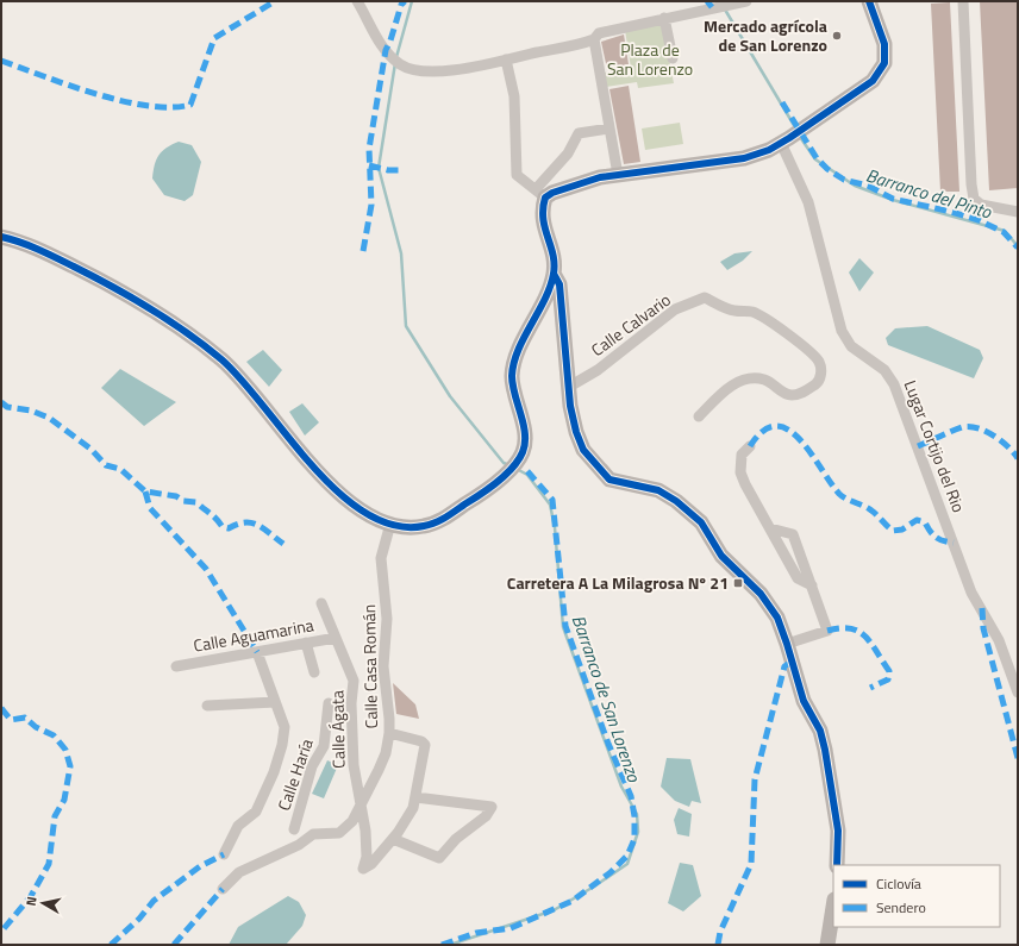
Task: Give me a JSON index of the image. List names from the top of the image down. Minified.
{"streets":{"street":["Calle Calvario","Lugar Cortijo del Rio","Calle Aguamarina","Calle Casa Román","Calle Ágata","Calle Haría"]},"crossings":[["Calle Aguamarina","Calle Ágata"],["Calle Casa Román","Calle Ágata"]],"water":["Barranco del Pinto","Barranco de San Lorenzo"],"parks":["Plaza de San Lorenzo"],"places":{"other":["Mercado agrícola de San Lorenzo"],"transit":["Carretera A La Milagrosa Nº 21"]},"legend":["Ciclovía","Sendero"],"north":"left"}
